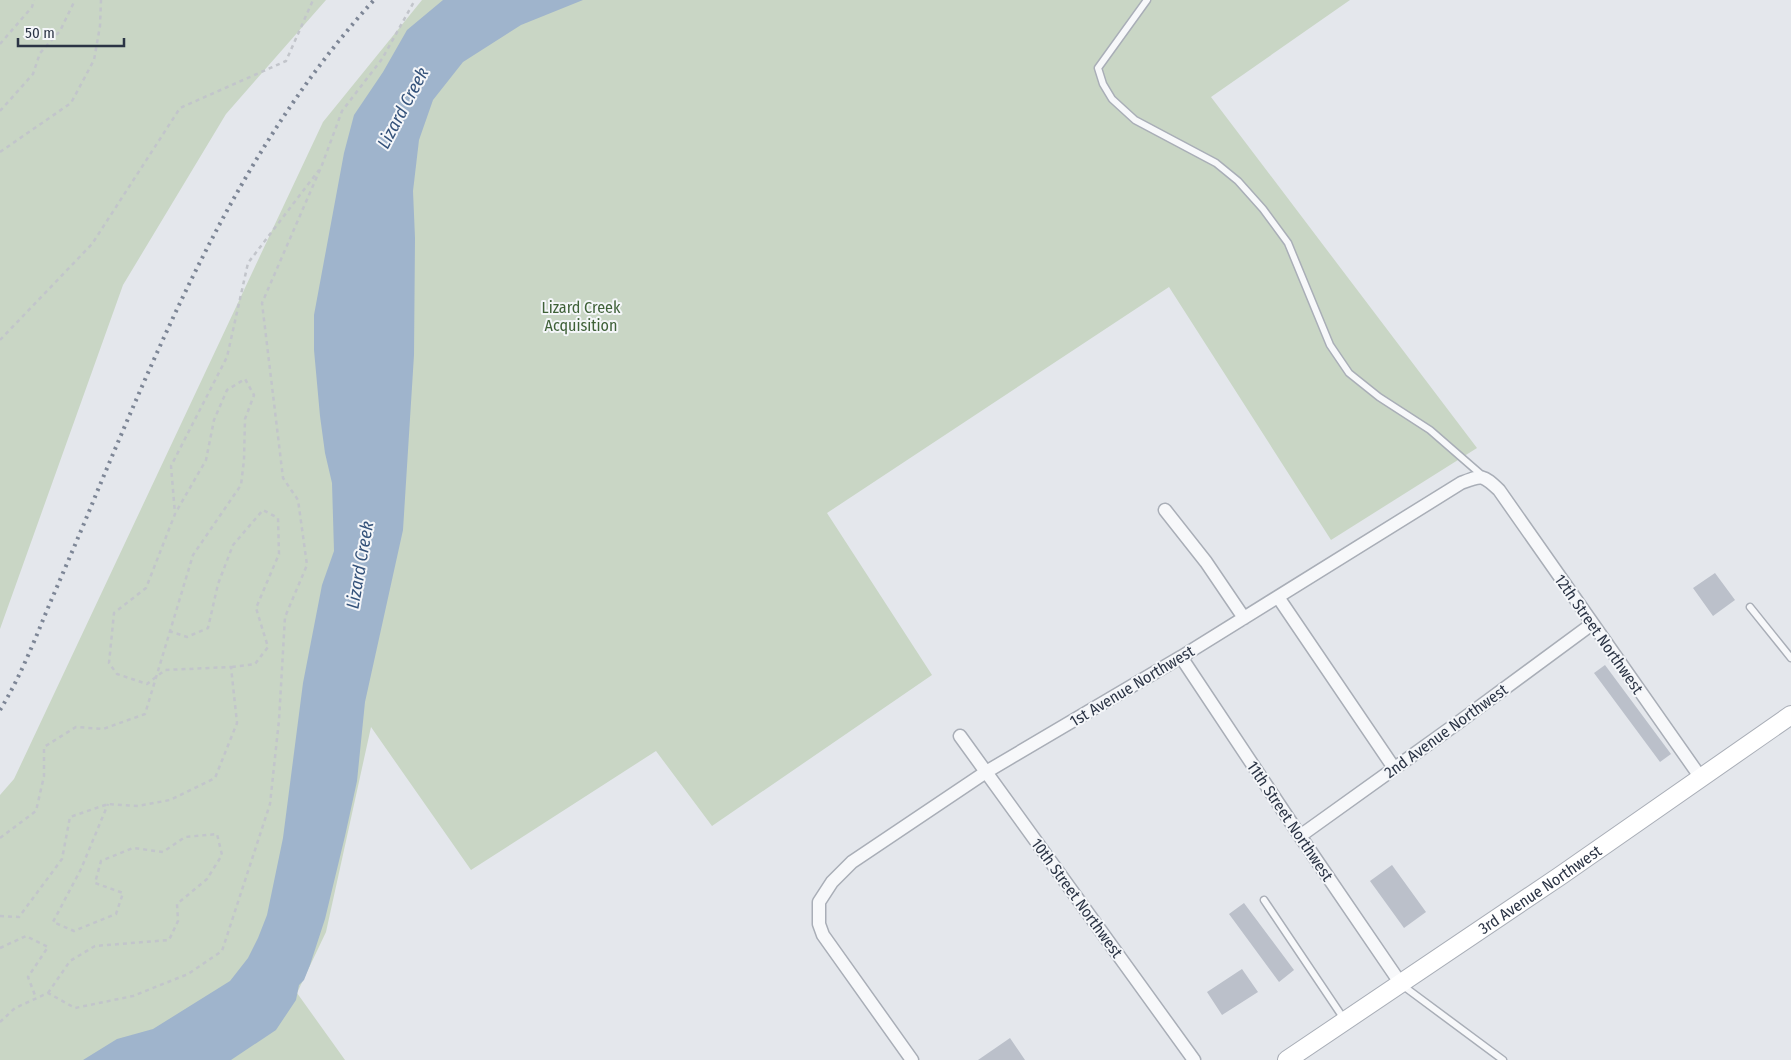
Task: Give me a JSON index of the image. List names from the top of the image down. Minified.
{"streets":{"main road":["3rd Avenue Northwest"],"street":["12th Street Northwest","1st Avenue Northwest","2nd Avenue Northwest","11th Street Northwest","10th Street Northwest"]},"crossings":[["12th Street Northwest","1st Avenue Northwest"],["12th Street Northwest","2nd Avenue Northwest"],["12th Street Northwest","3rd Avenue Northwest"],["1st Avenue Northwest","11th Street Northwest"],["1st Avenue Northwest","10th Street Northwest"],["2nd Avenue Northwest","11th Street Northwest"],["11th Street Northwest","3rd Avenue Northwest"]],"water":["Lizard Creek"],"parks":["Lizard Creek Acquisition"],"scale_bar":"50 m"}
